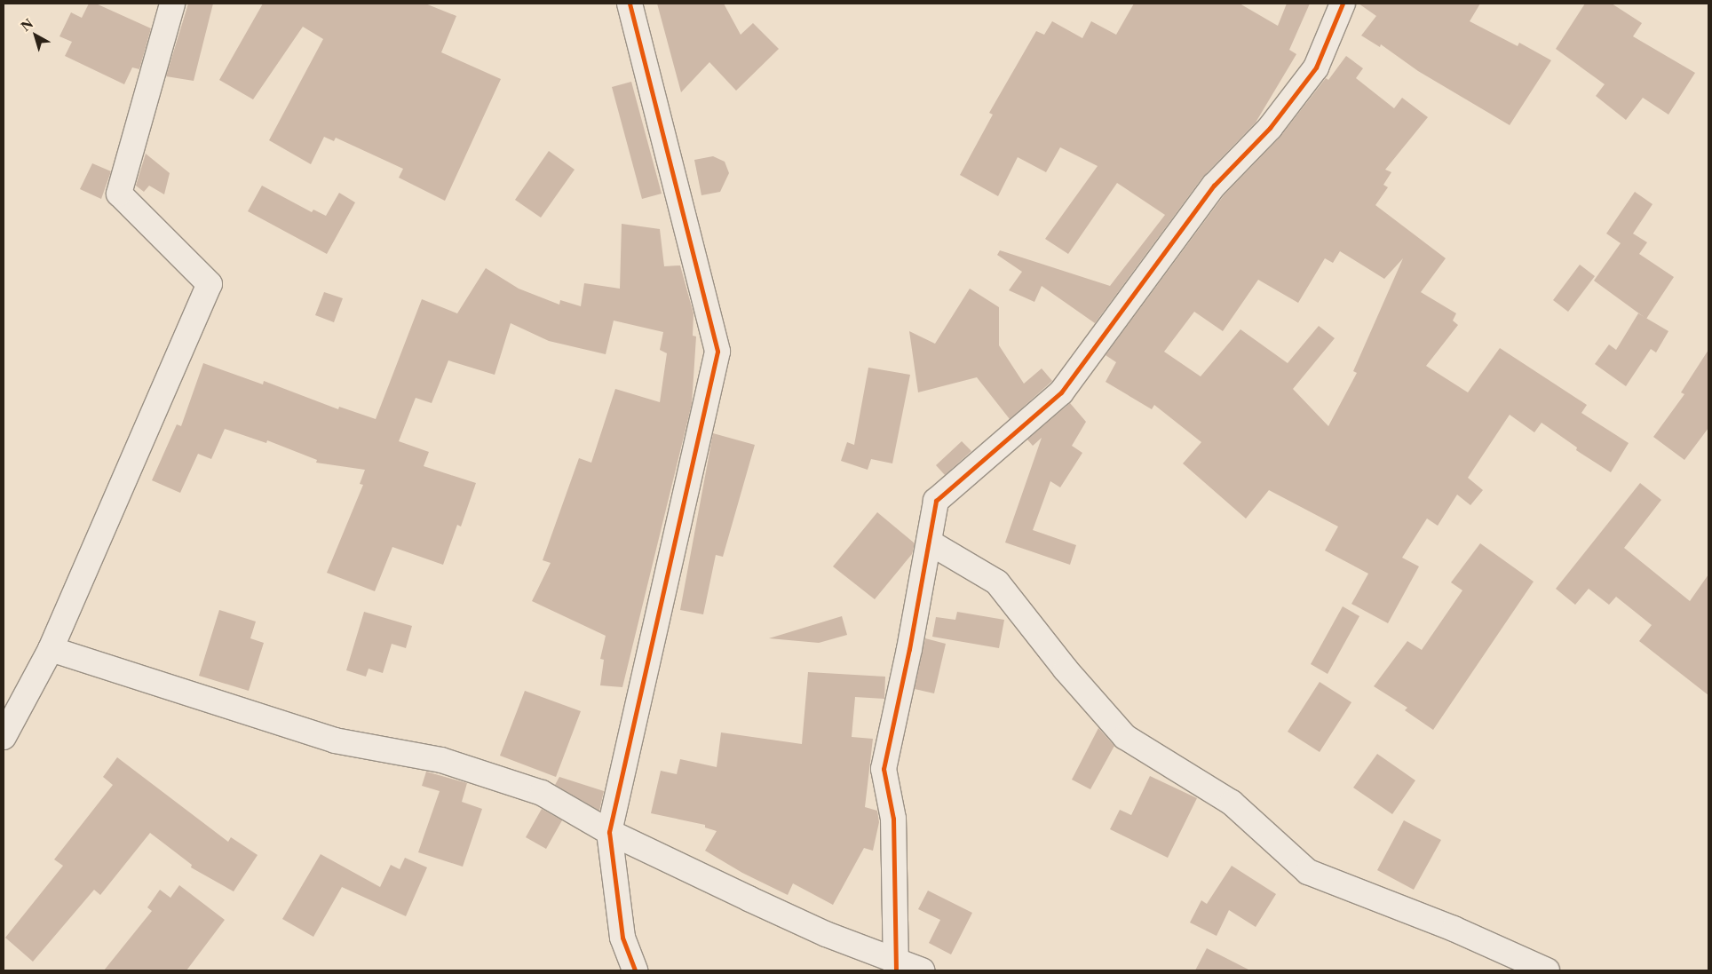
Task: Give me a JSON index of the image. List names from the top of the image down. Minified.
{"north":"top left"}
